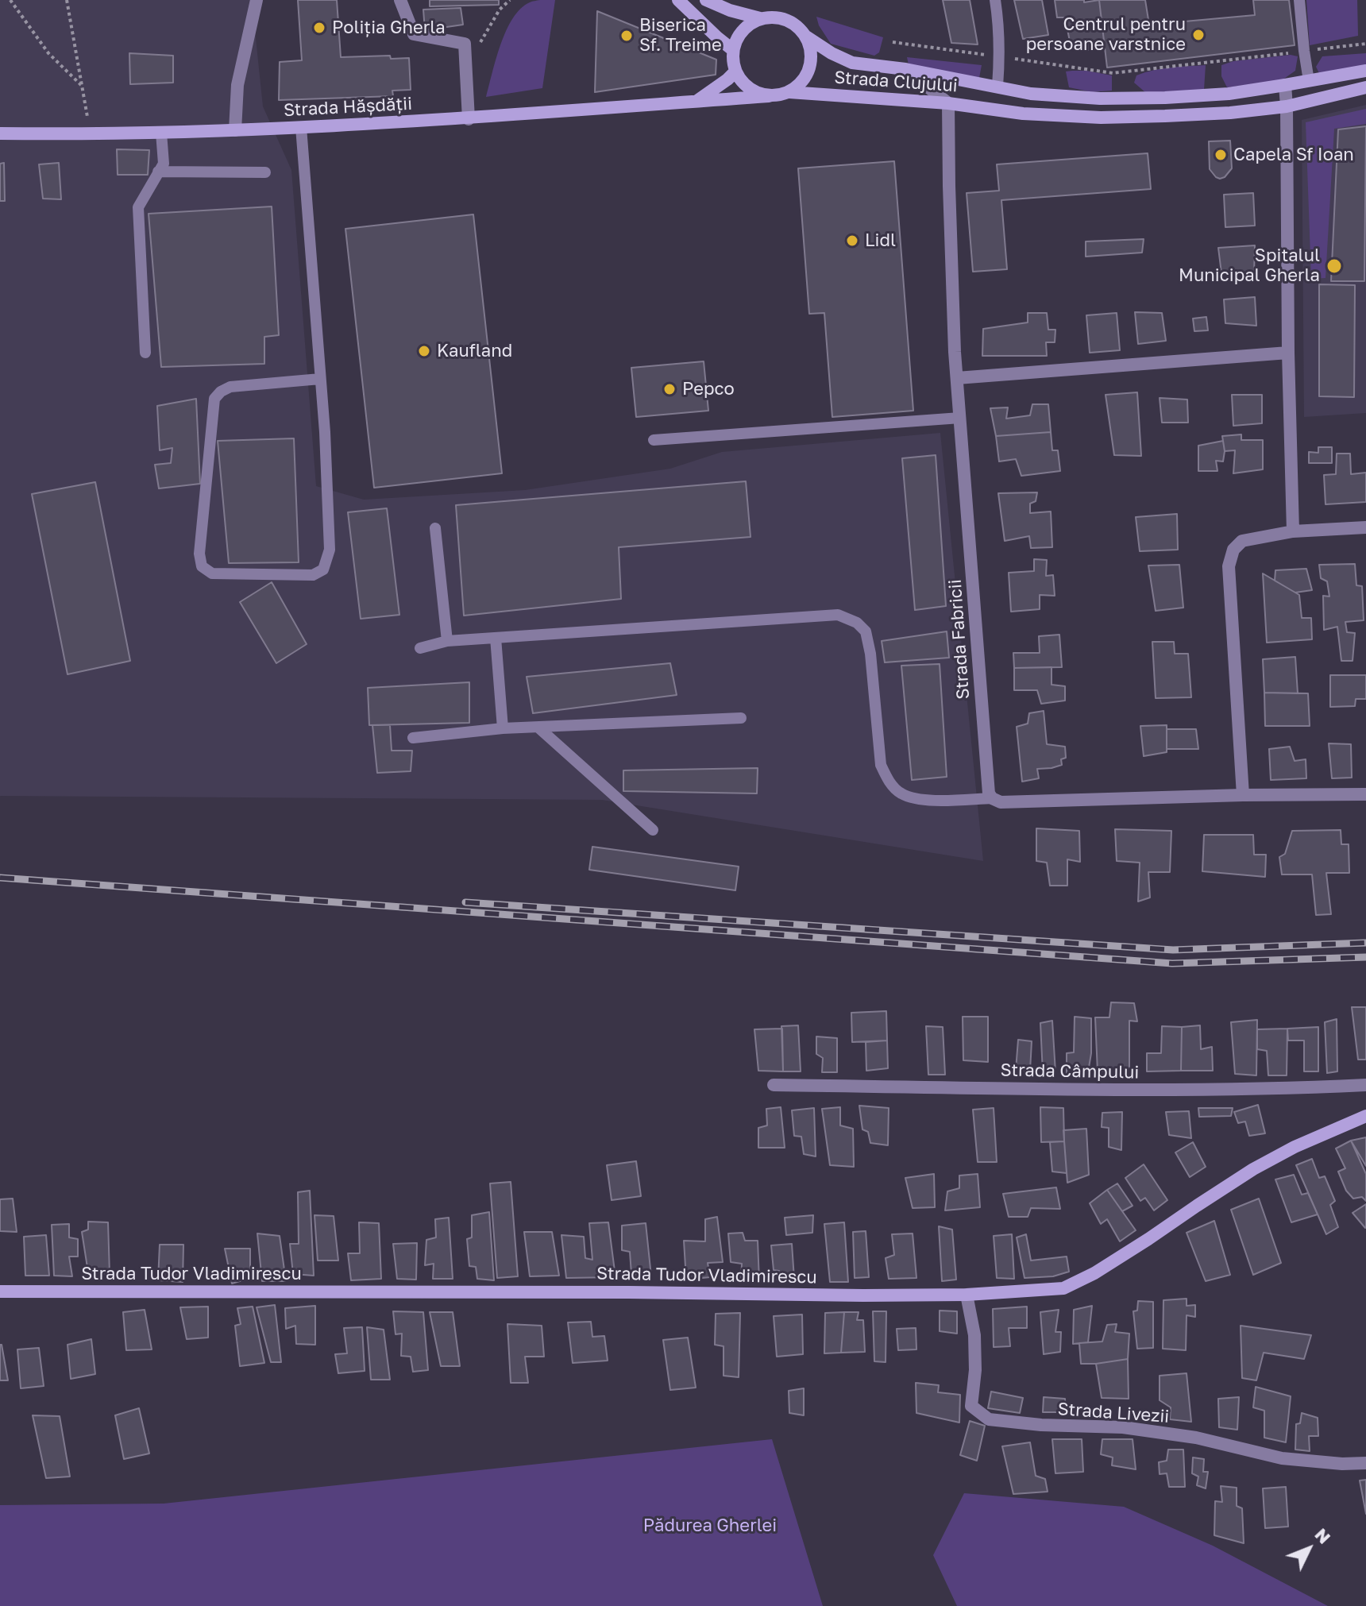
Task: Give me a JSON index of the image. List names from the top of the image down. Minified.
{"streets":{"street":["Strada Clujului","Strada Hășdății","Strada Fabricii","Strada Câmpului","Strada Tudor Vladimirescu","Strada Livezii"]},"crossings":[["Strada Clujului","Strada Hășdății"],["Strada Clujului","Strada Fabricii"],["Strada Tudor Vladimirescu","Strada Livezii"]],"parks":["Pădurea Gherlei"],"places":["Poliția Gherla","Centrul pentru persoane varstnice","Biserica Sf. Treime","Capela Sf Ioan","Lidl","Spitalul Municipal Gherla","Kaufland","Pepco"],"north":"top right"}
